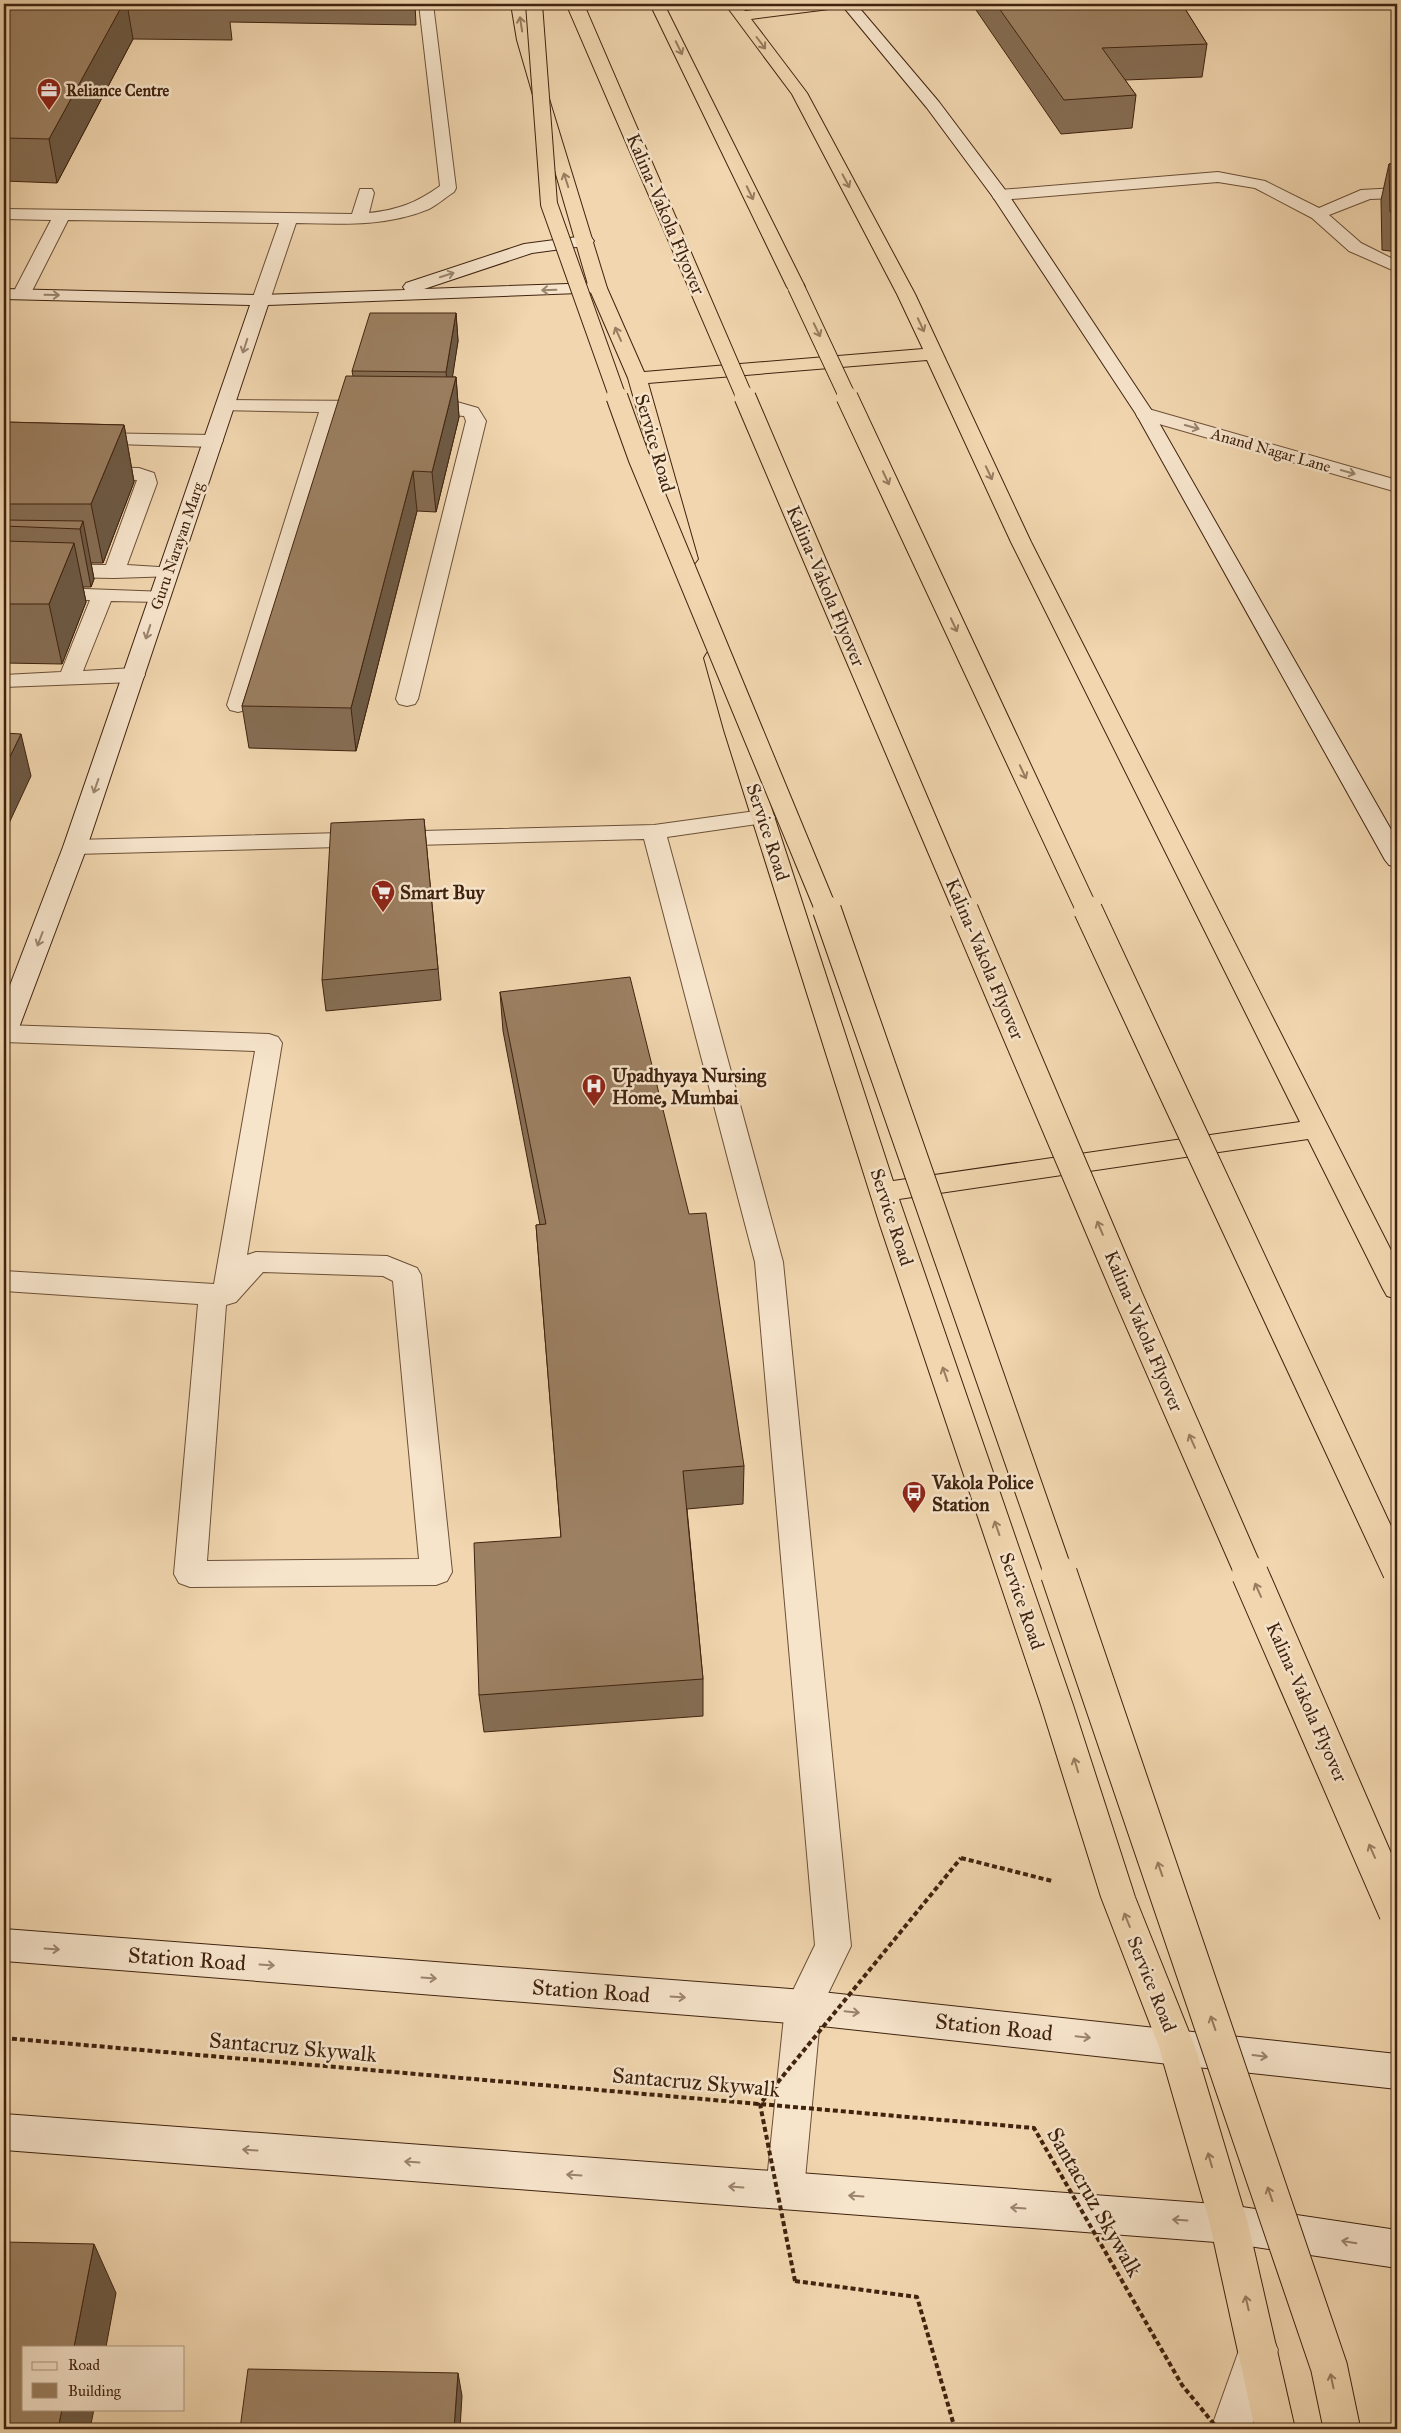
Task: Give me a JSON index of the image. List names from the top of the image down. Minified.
{"streets":{"highway":["Kalina-Vakola Flyover","Service Road"],"street":["Anand Nagar Lane","Guru Narayan Marg","Station Road"],"path":["Santacruz Skywalk"]},"crossings":[["Service Road","Station Road"]],"places":{"office":["Reliance Centre"],"supermarket":["Smart Buy"],"hospital":["Upadhyaya Nursing Home, Mumbai"],"bus stop":["Vakola Police Station"]},"legend":["Road","Building"]}
